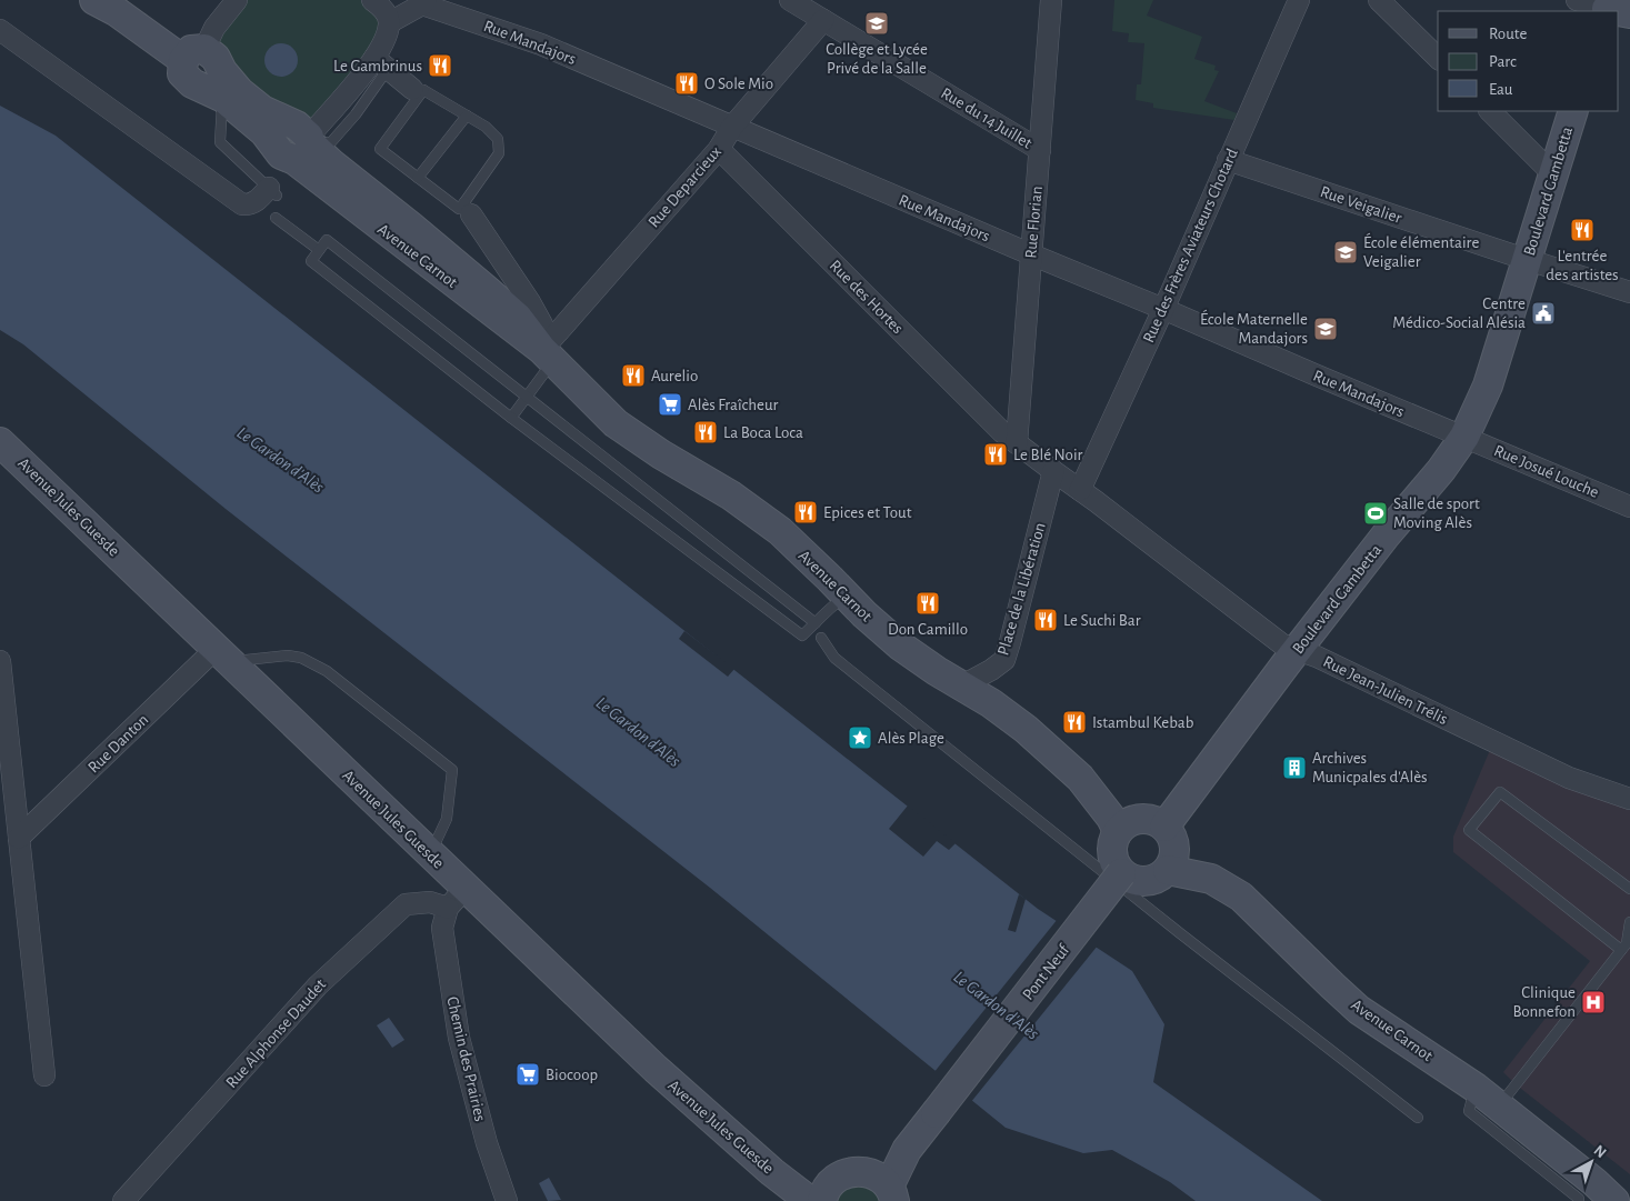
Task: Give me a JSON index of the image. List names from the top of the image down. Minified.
{"streets":{"main road":["Boulevard Gambetta","Avenue Carnot","Avenue Jules Guesde","Pont Neuf"],"street":["Rue Mandajors","Rue du 14 Juillet","Rue Deparcieux","Rue Veigalier","Rue Florian","Rue des Frères Aviateurs Chotard","Rue des Hortes","Rue Josué Louche","Place de la Libération","Rue Jean-Julien Trélis","Rue Danton","Rue Alphonse Daudet","Chemin des Prairies"]},"crossings":[["Rue Mandajors","Rue Deparcieux"],["Rue Mandajors","Boulevard Gambetta"],["Rue Mandajors","Rue Florian"],["Rue Mandajors","Rue des Frères Aviateurs Chotard"],["Rue Mandajors","Rue Josué Louche"],["Rue du 14 Juillet","Rue Deparcieux"],["Rue du 14 Juillet","Rue Florian"],["Rue Deparcieux","Avenue Carnot"],["Rue Deparcieux","Rue des Hortes"],["Boulevard Gambetta","Rue Veigalier"],["Boulevard Gambetta","Avenue Carnot"],["Boulevard Gambetta","Rue Josué Louche"],["Boulevard Gambetta","Rue Jean-Julien Trélis"],["Boulevard Gambetta","Pont Neuf"],["Rue Veigalier","Rue des Frères Aviateurs Chotard"],["Rue Florian","Rue des Hortes"],["Rue des Frères Aviateurs Chotard","Rue Jean-Julien Trélis"],["Avenue Carnot","Place de la Libération"],["Avenue Carnot","Pont Neuf"],["Rue des Hortes","Place de la Libération"],["Rue des Hortes","Rue Jean-Julien Trélis"],["Avenue Jules Guesde","Rue Danton"],["Avenue Jules Guesde","Rue Alphonse Daudet"],["Avenue Jules Guesde","Chemin des Prairies"],["Place de la Libération","Rue Jean-Julien Trélis"],["Rue Alphonse Daudet","Chemin des Prairies"]],"water":["Le Gardon d'Alès"],"places":{"school or university":["Collège et Lycée Privé de la Salle","École élémentaire Veigalier","École Maternelle Mandajors"],"restaurant":["Le Gambrinus","O Sole Mio","L'entrée des artistes","Aurelio","La Boca Loca","Le Blé Noir","Epices et Tout","Don Camillo","Le Suchi Bar","Istambul Kebab"],"public building":["Centre Médico-Social Alésia"],"supermarket":["Alès Fraîcheur","Biocoop"],"sports":["Salle de sport Moving Alès"],"place":["Alès Plage"],"building":["Archives Municpales d'Alès"],"hospital":["Clinique Bonnefon"]},"legend":["Route","Parc","Eau"],"north":"top right"}
